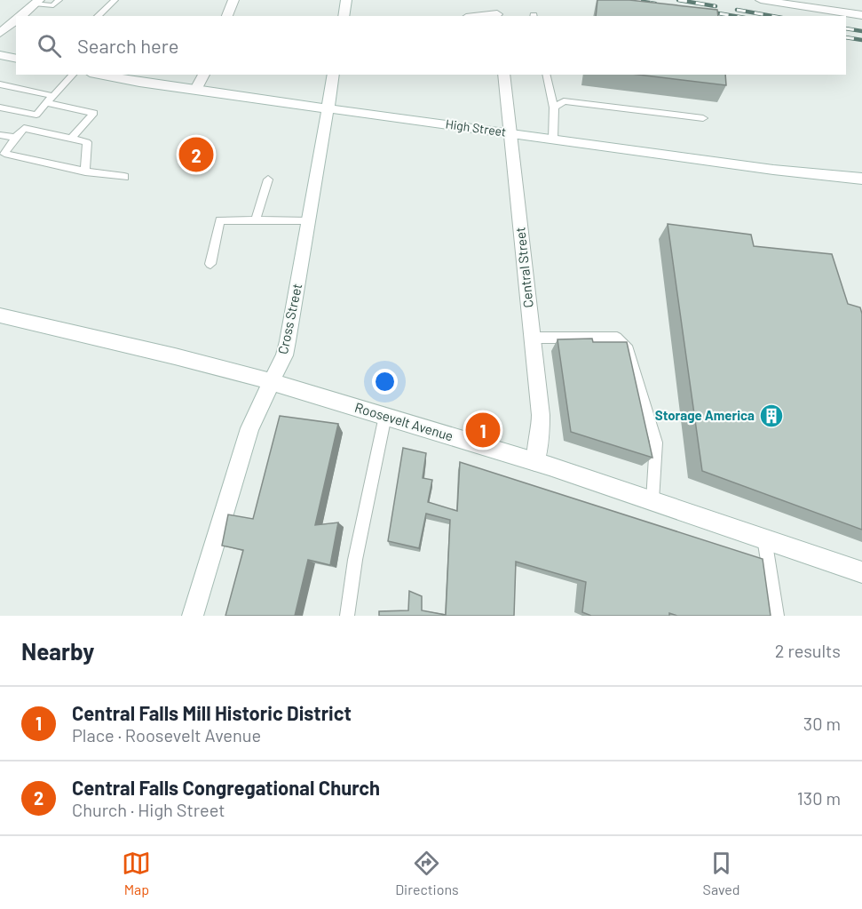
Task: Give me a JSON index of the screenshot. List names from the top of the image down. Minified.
{"streets":{"street":["High Street","Central Street","Cross Street","Roosevelt Avenue"]},"crossings":[["High Street","Central Street"],["High Street","Cross Street"],["Central Street","Roosevelt Avenue"],["Cross Street","Roosevelt Avenue"]],"places":{"building":["Storage America"]},"page":{"search":"Search here","pins":["2","1"],"heading":["Nearby","2 results"],"list":[{"mark":"1","name":"Central Falls Mill Historic District","note":"Place · Roosevelt Avenue","value":"30 m"},{"mark":"2","name":"Central Falls Congregational Church","note":"Church · High Street","value":"130 m"}],"nav":["Map","Directions","Saved"]}}
